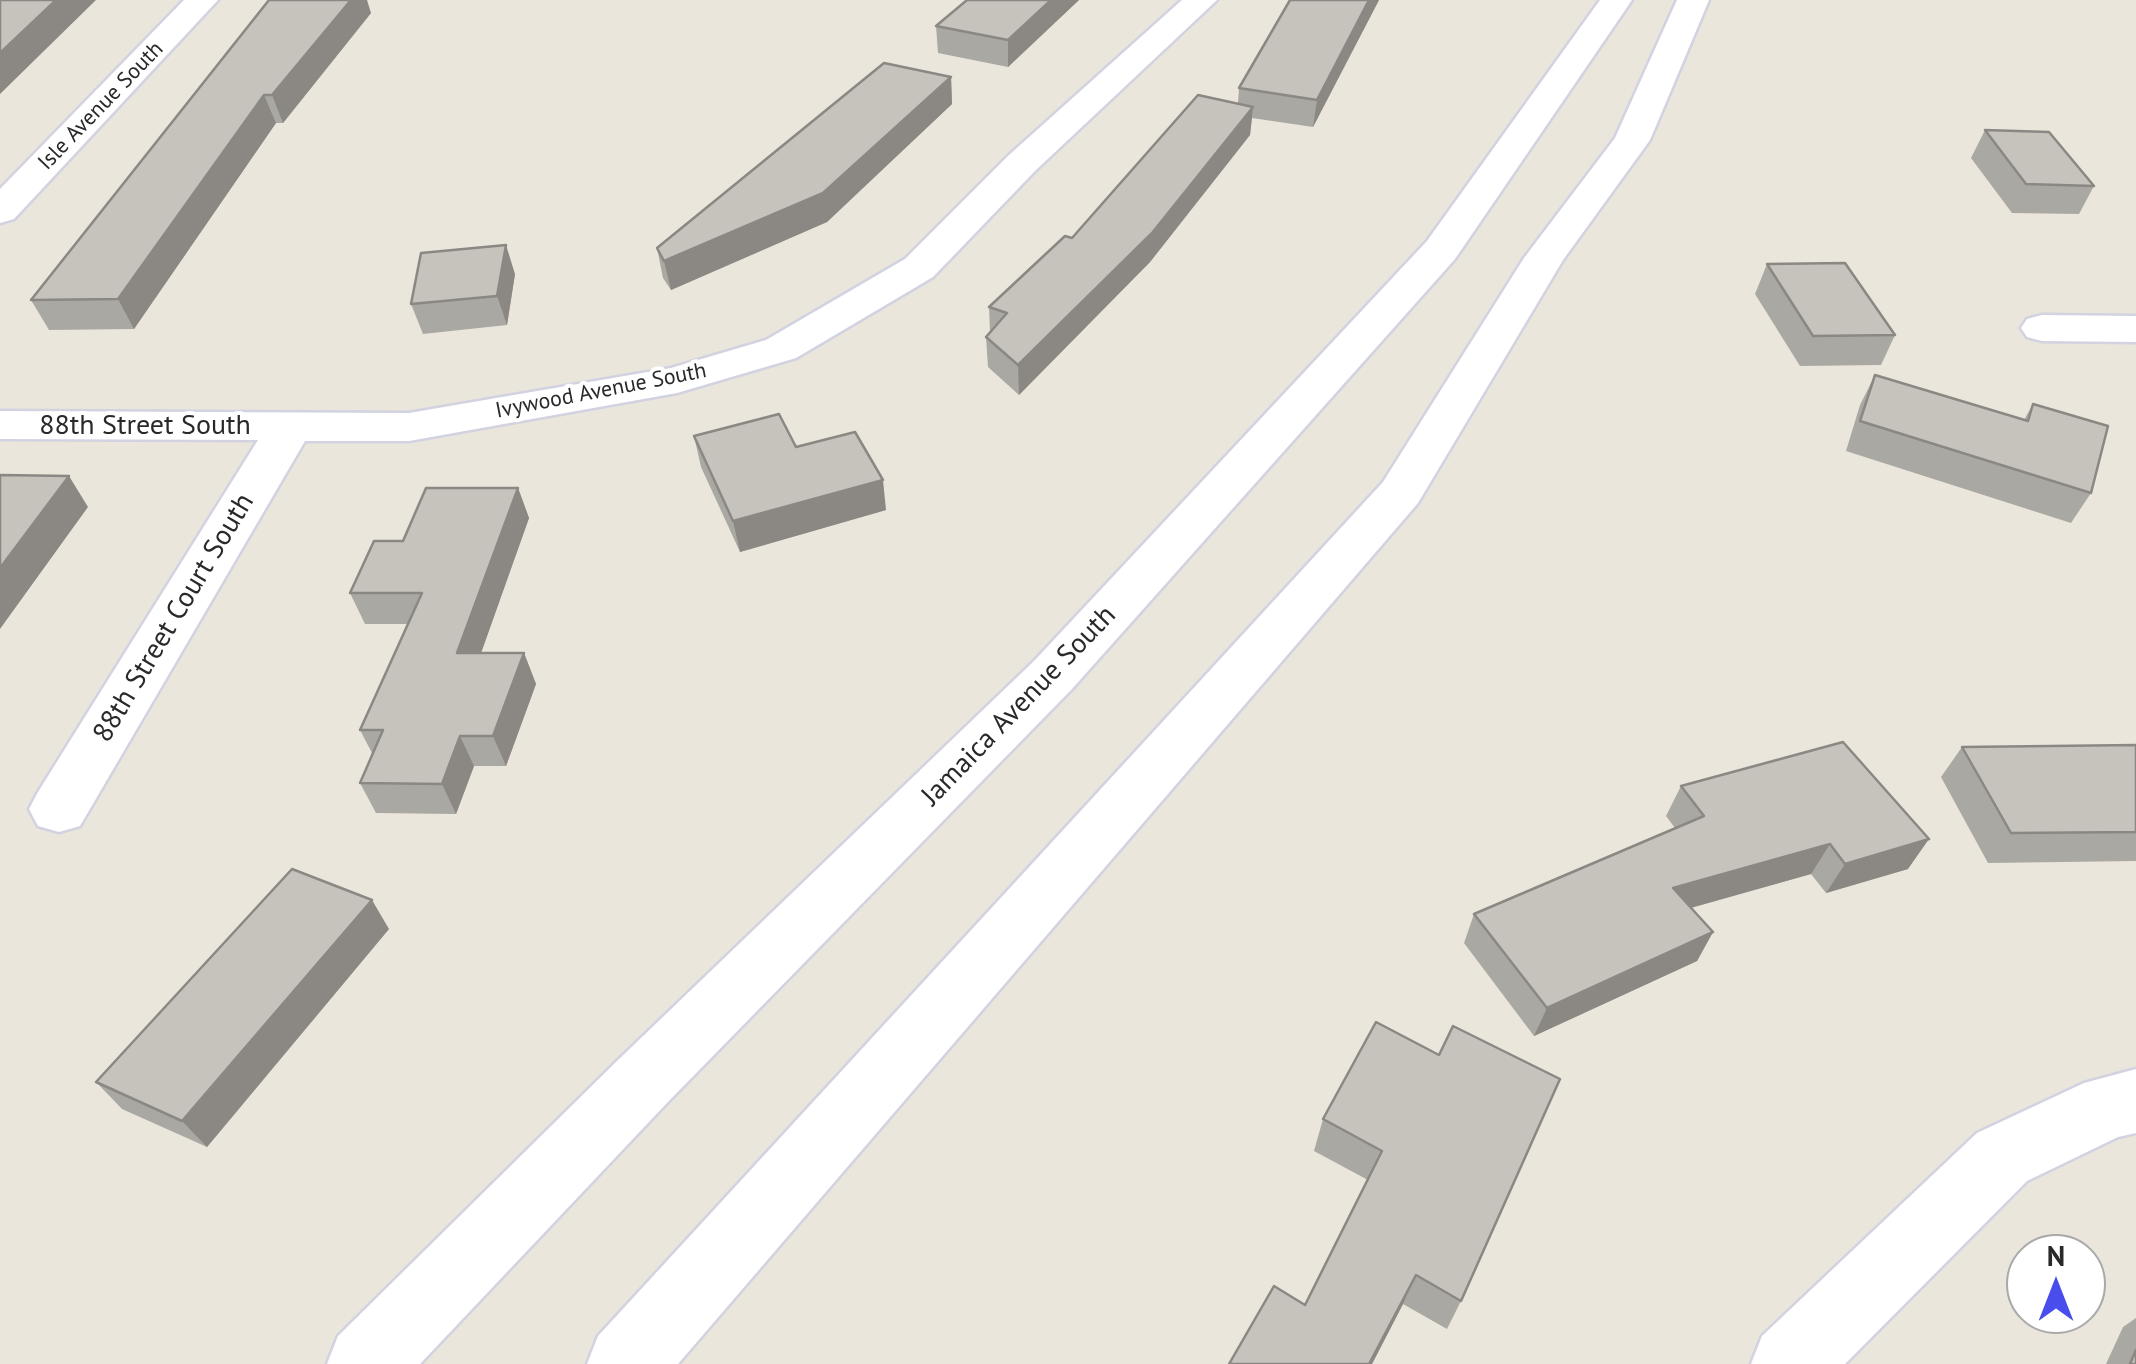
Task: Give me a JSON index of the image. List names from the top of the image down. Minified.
{"streets":{"main road":["Isle Avenue South","Ivywood Avenue South","88th Street South","88th Street Court South","Jamaica Avenue South"]},"crossings":[["Ivywood Avenue South","88th Street South"],["Ivywood Avenue South","88th Street Court South"],["88th Street South","88th Street Court South"]],"north":"top"}
